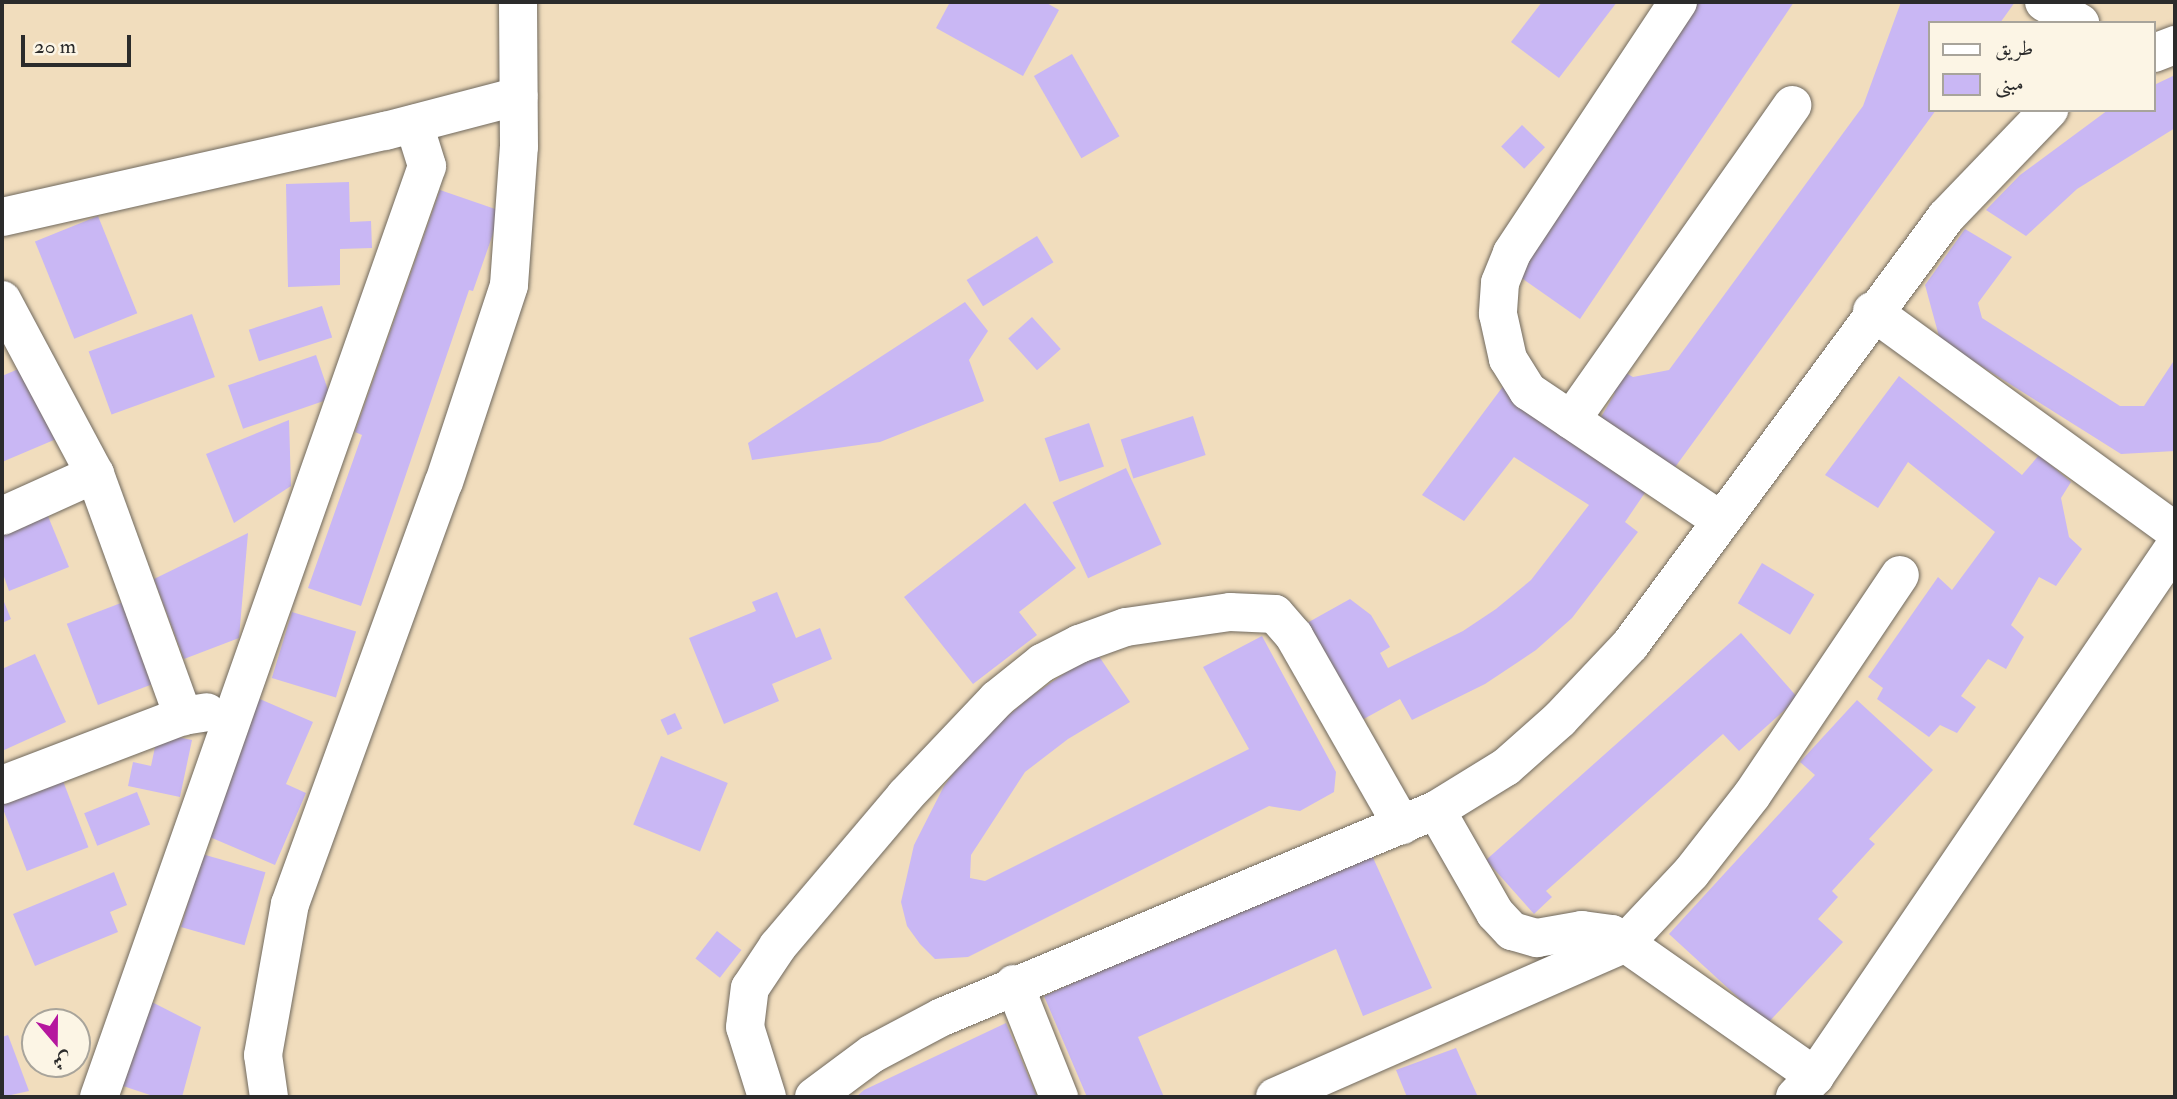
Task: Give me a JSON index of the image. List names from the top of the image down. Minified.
{"legend":["طريق","مبنى"],"scale_bar":"20 m","north":"bottom"}
